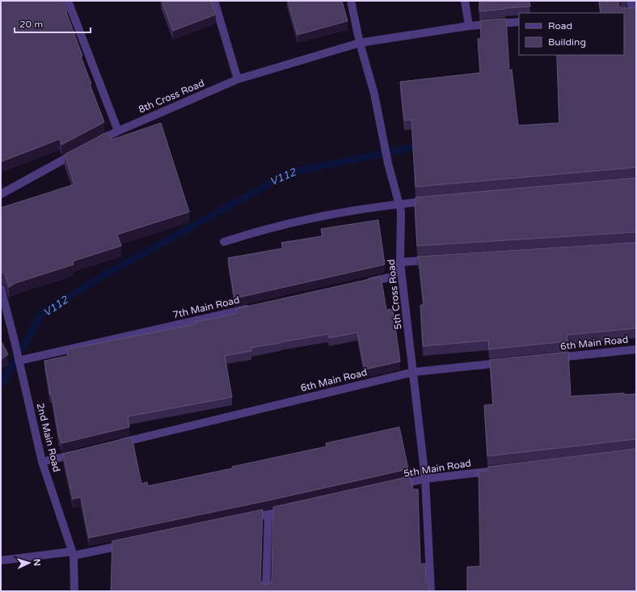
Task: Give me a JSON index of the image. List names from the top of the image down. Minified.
{"streets":{"street":["8th Cross Road","5th Cross Road","7th Main Road","6th Main Road","2nd Main Road","5th Main Road"]},"crossings":[["8th Cross Road","5th Cross Road"],["5th Cross Road","6th Main Road"],["5th Cross Road","5th Main Road"],["7th Main Road","2nd Main Road"]],"water":["V112"],"legend":["Road","Building"],"scale_bar":"20 m","north":"right"}
